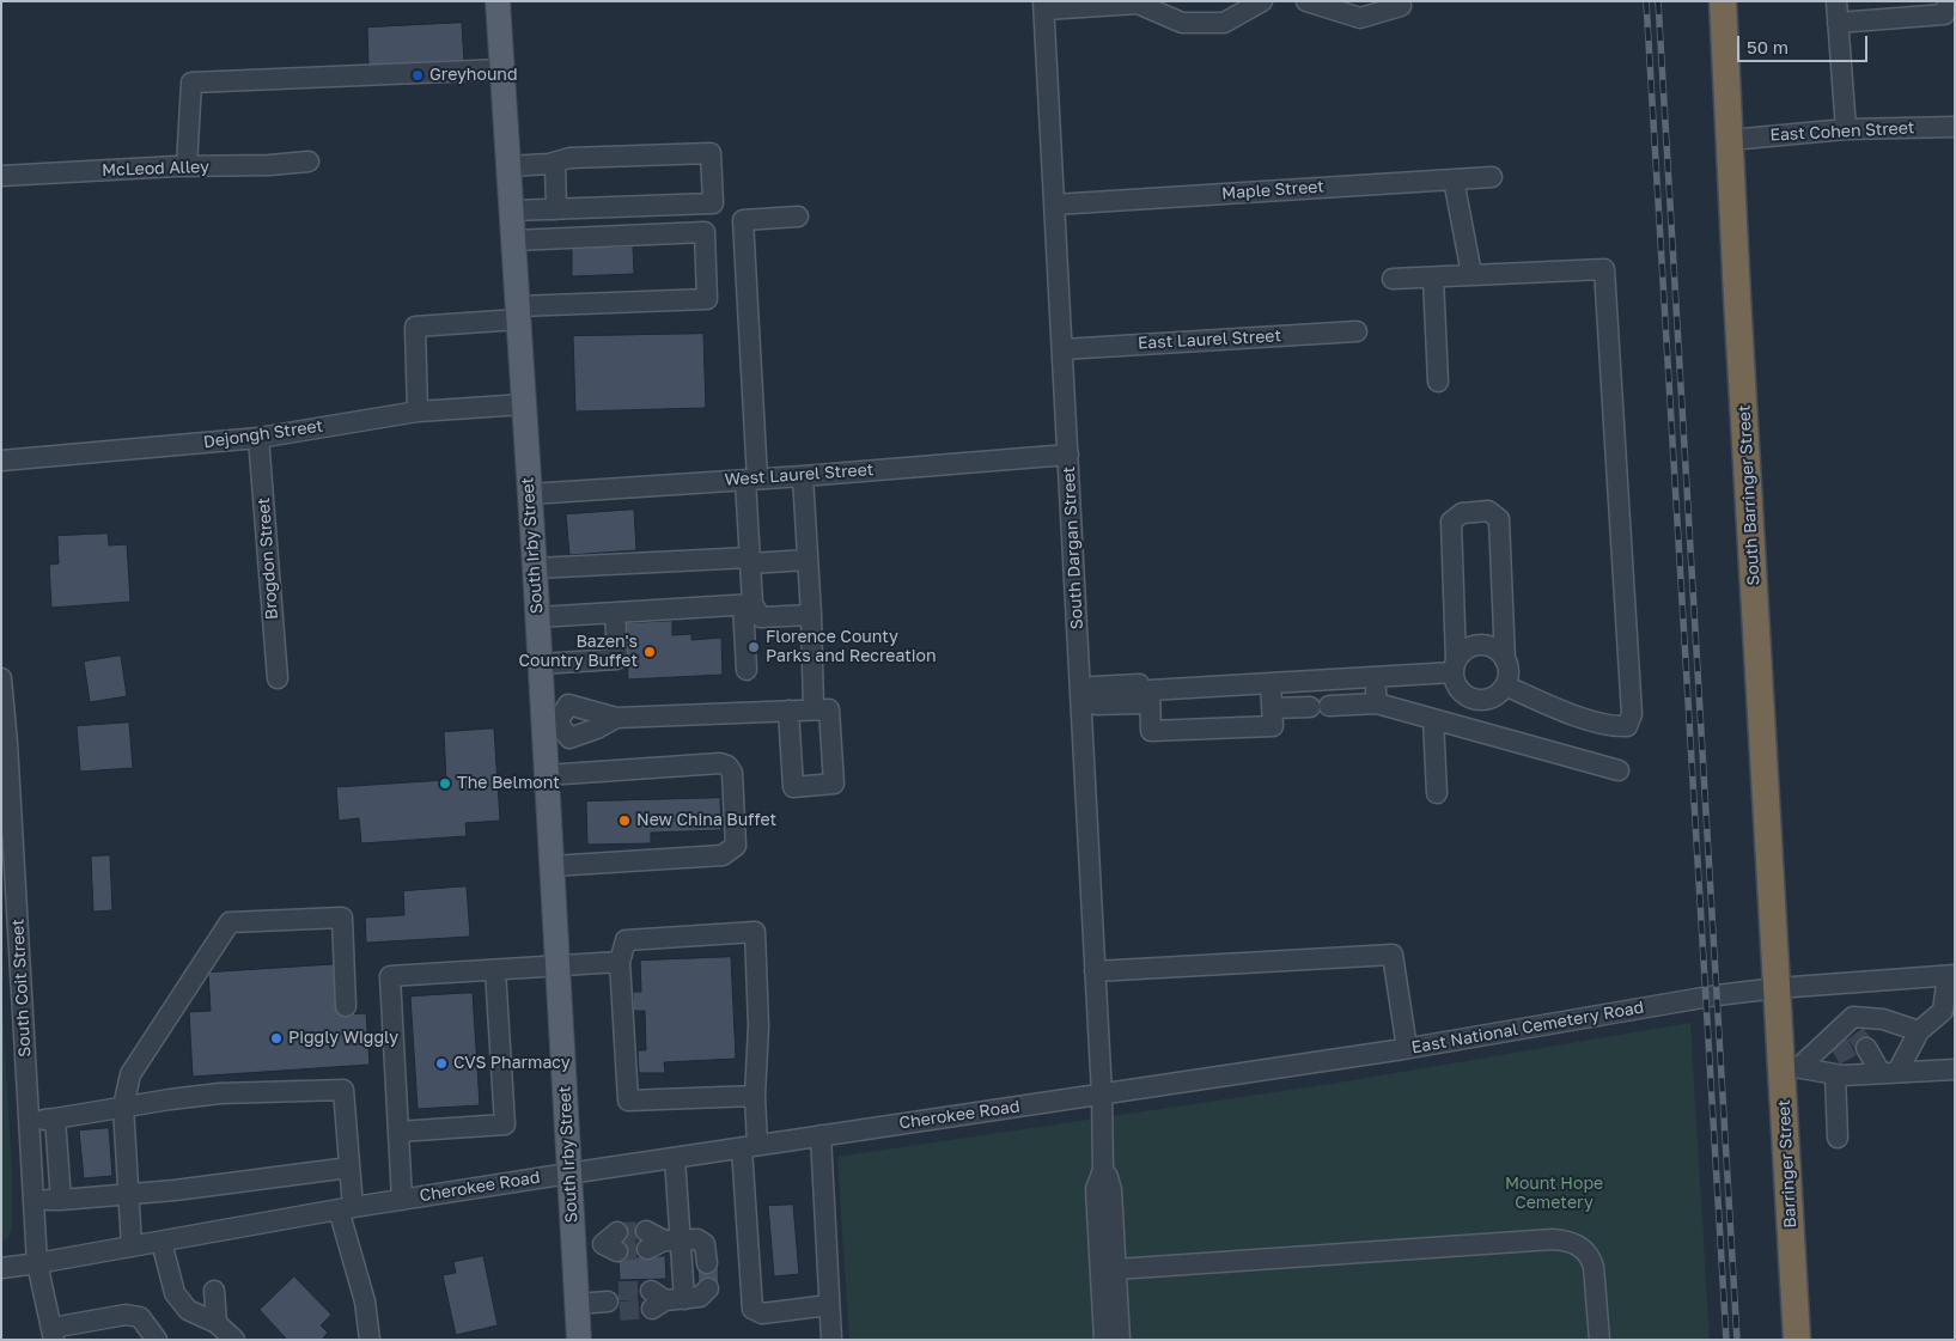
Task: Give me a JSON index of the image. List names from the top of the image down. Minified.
{"streets":{"highway":["South Barringer Street","Barringer Street"],"main road":["South Irby Street"],"street":["East Cohen Street","McLeod Alley","Maple Street","East Laurel Street","Dejongh Street","West Laurel Street","South Dargan Street","Brogdon Street","South Coit Street","East National Cemetery Road","Cherokee Road"]},"crossings":[["East Cohen Street","South Barringer Street"],["Maple Street","South Dargan Street"],["East Laurel Street","South Dargan Street"],["Dejongh Street","South Irby Street"],["Dejongh Street","Brogdon Street"],["West Laurel Street","South Irby Street"],["West Laurel Street","South Dargan Street"],["South Barringer Street","East National Cemetery Road"],["South Barringer Street","Barringer Street"],["South Irby Street","Cherokee Road"],["South Dargan Street","East National Cemetery Road"],["South Dargan Street","Cherokee Road"],["South Coit Street","Cherokee Road"],["East National Cemetery Road","Cherokee Road"],["East National Cemetery Road","Barringer Street"]],"parks":["Mount Hope Cemetery"],"places":["Greyhound","Florence County Parks and Recreation","Bazen's Country Buffet","The Belmont","New China Buffet","Piggly Wiggly","CVS Pharmacy"],"scale_bar":"50 m"}
